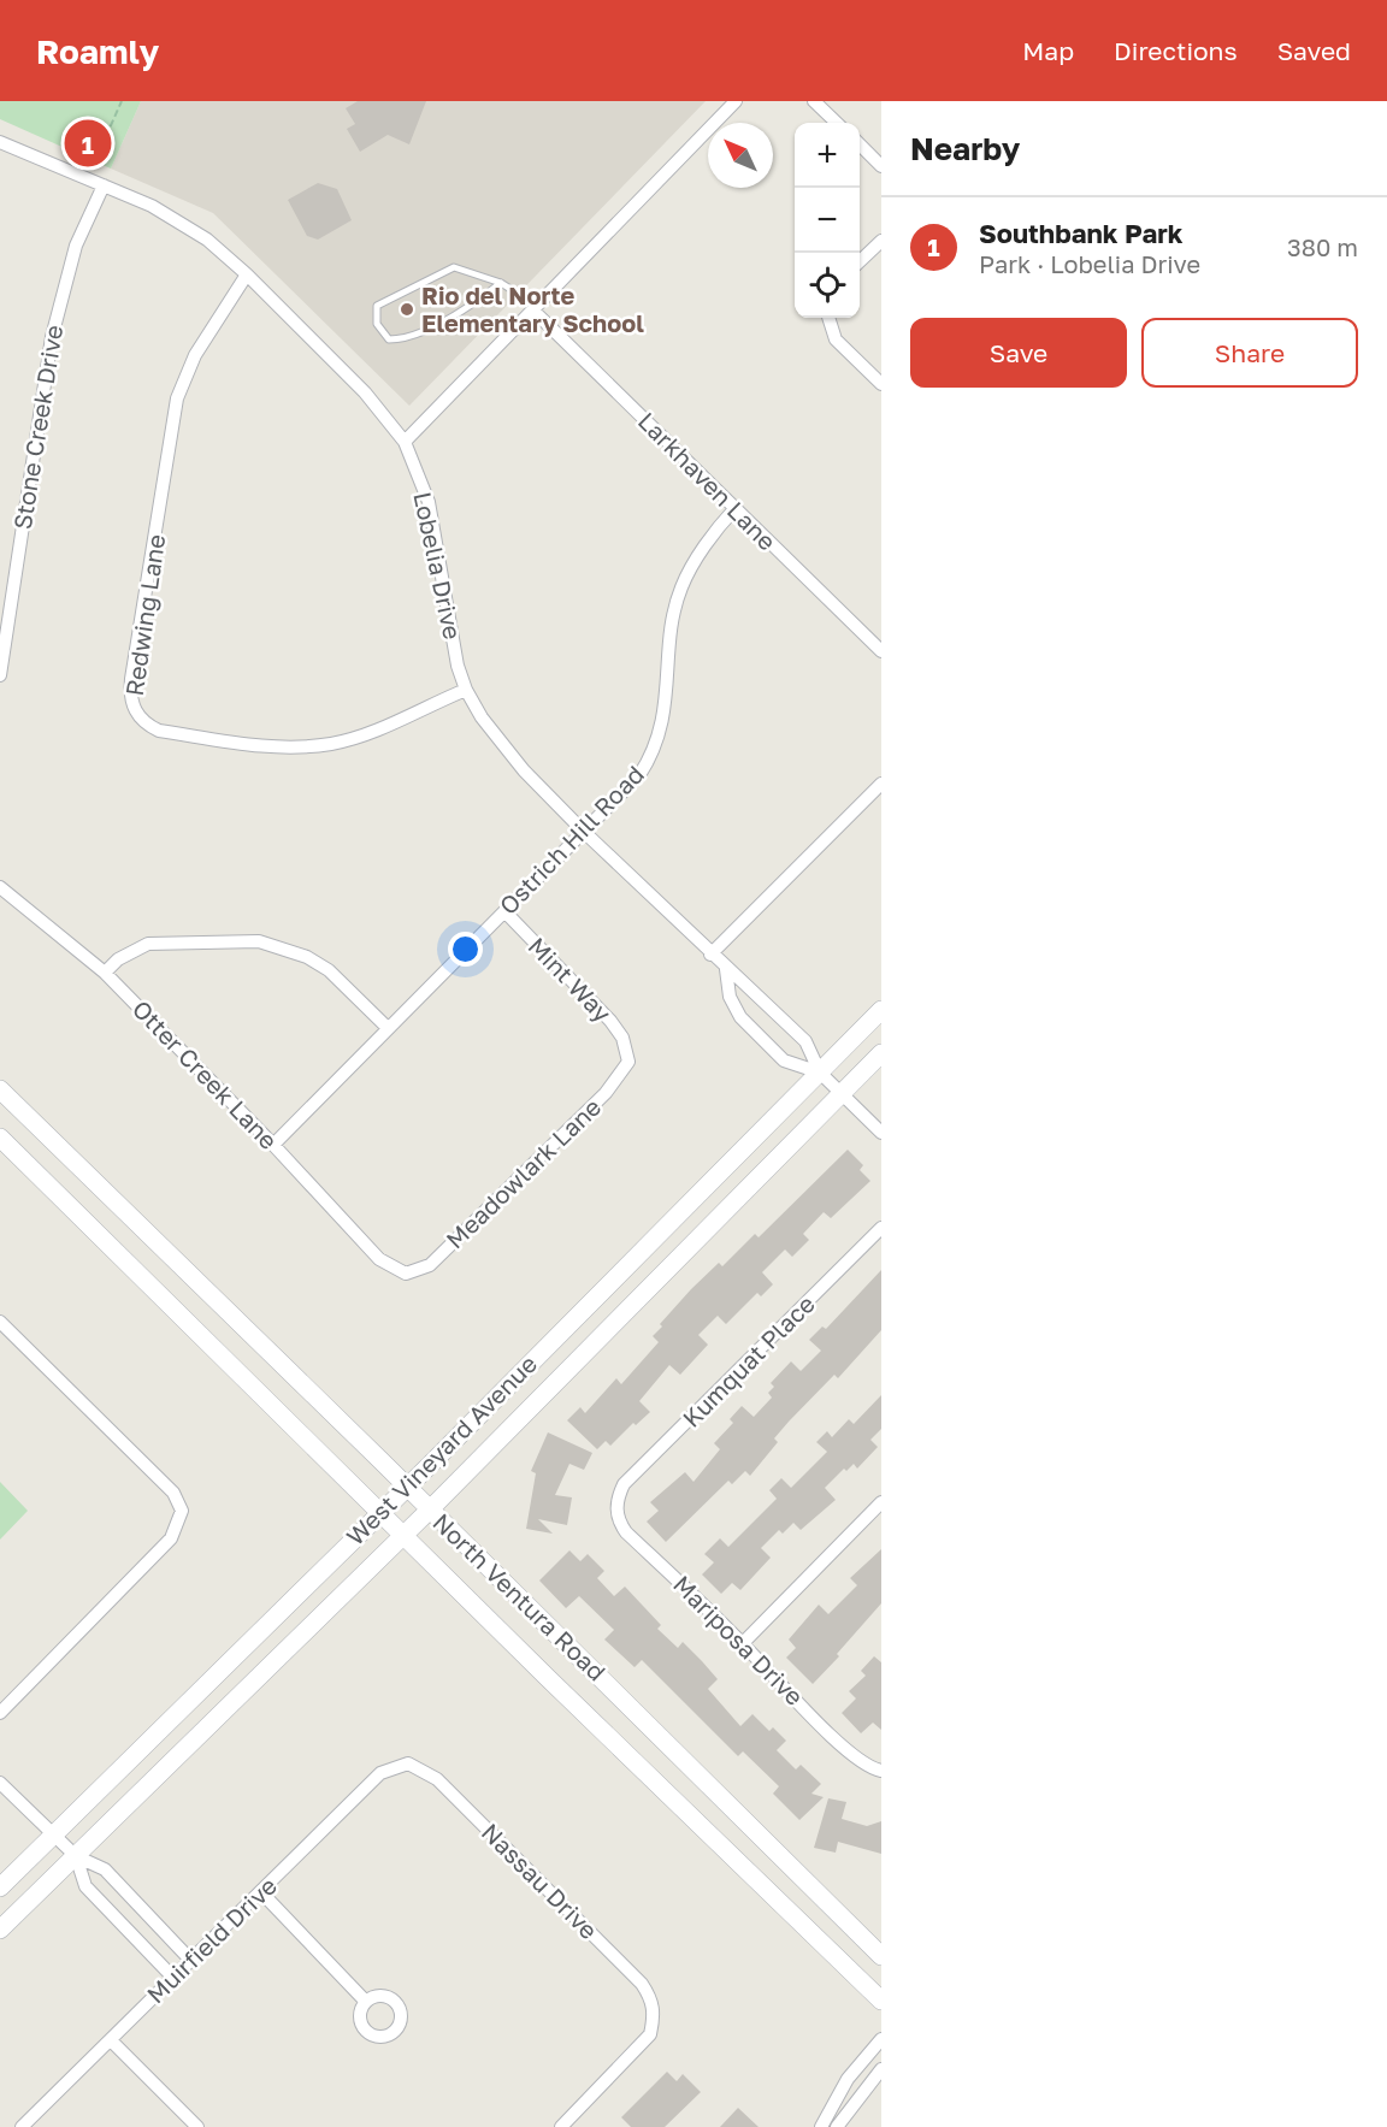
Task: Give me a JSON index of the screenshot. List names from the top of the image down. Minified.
{"streets":{"main road":["West Vineyard Avenue","North Ventura Road"],"street":["Stone Creek Drive","Larkhaven Lane","Lobelia Drive","Redwing Lane","Ostrich Hill Road","Mint Way","Otter Creek Lane","Meadowlark Lane","Kumquat Place","Mariposa Drive","Nassau Drive","Muirfield Drive"]},"crossings":[["Stone Creek Drive","Lobelia Drive"],["Larkhaven Lane","Ostrich Hill Road"],["Lobelia Drive","Redwing Lane"],["Lobelia Drive","Ostrich Hill Road"],["Lobelia Drive","West Vineyard Avenue"],["Ostrich Hill Road","Mint Way"],["Ostrich Hill Road","Otter Creek Lane"],["Mint Way","Meadowlark Lane"],["Otter Creek Lane","Meadowlark Lane"],["Kumquat Place","Mariposa Drive"],["West Vineyard Avenue","North Ventura Road"],["Nassau Drive","Muirfield Drive"]],"places":["Rio del Norte Elementary School"],"north":"top left","page":{"header":"Roamly","nav":["Map","Directions","Saved"],"heading":"Nearby","pins":"1","map_buttons":["+","−"],"list":[{"mark":"1","name":"Southbank Park","note":"Park · Lobelia Drive","value":"380 m"}],"buttons":["Save","Share"]}}
